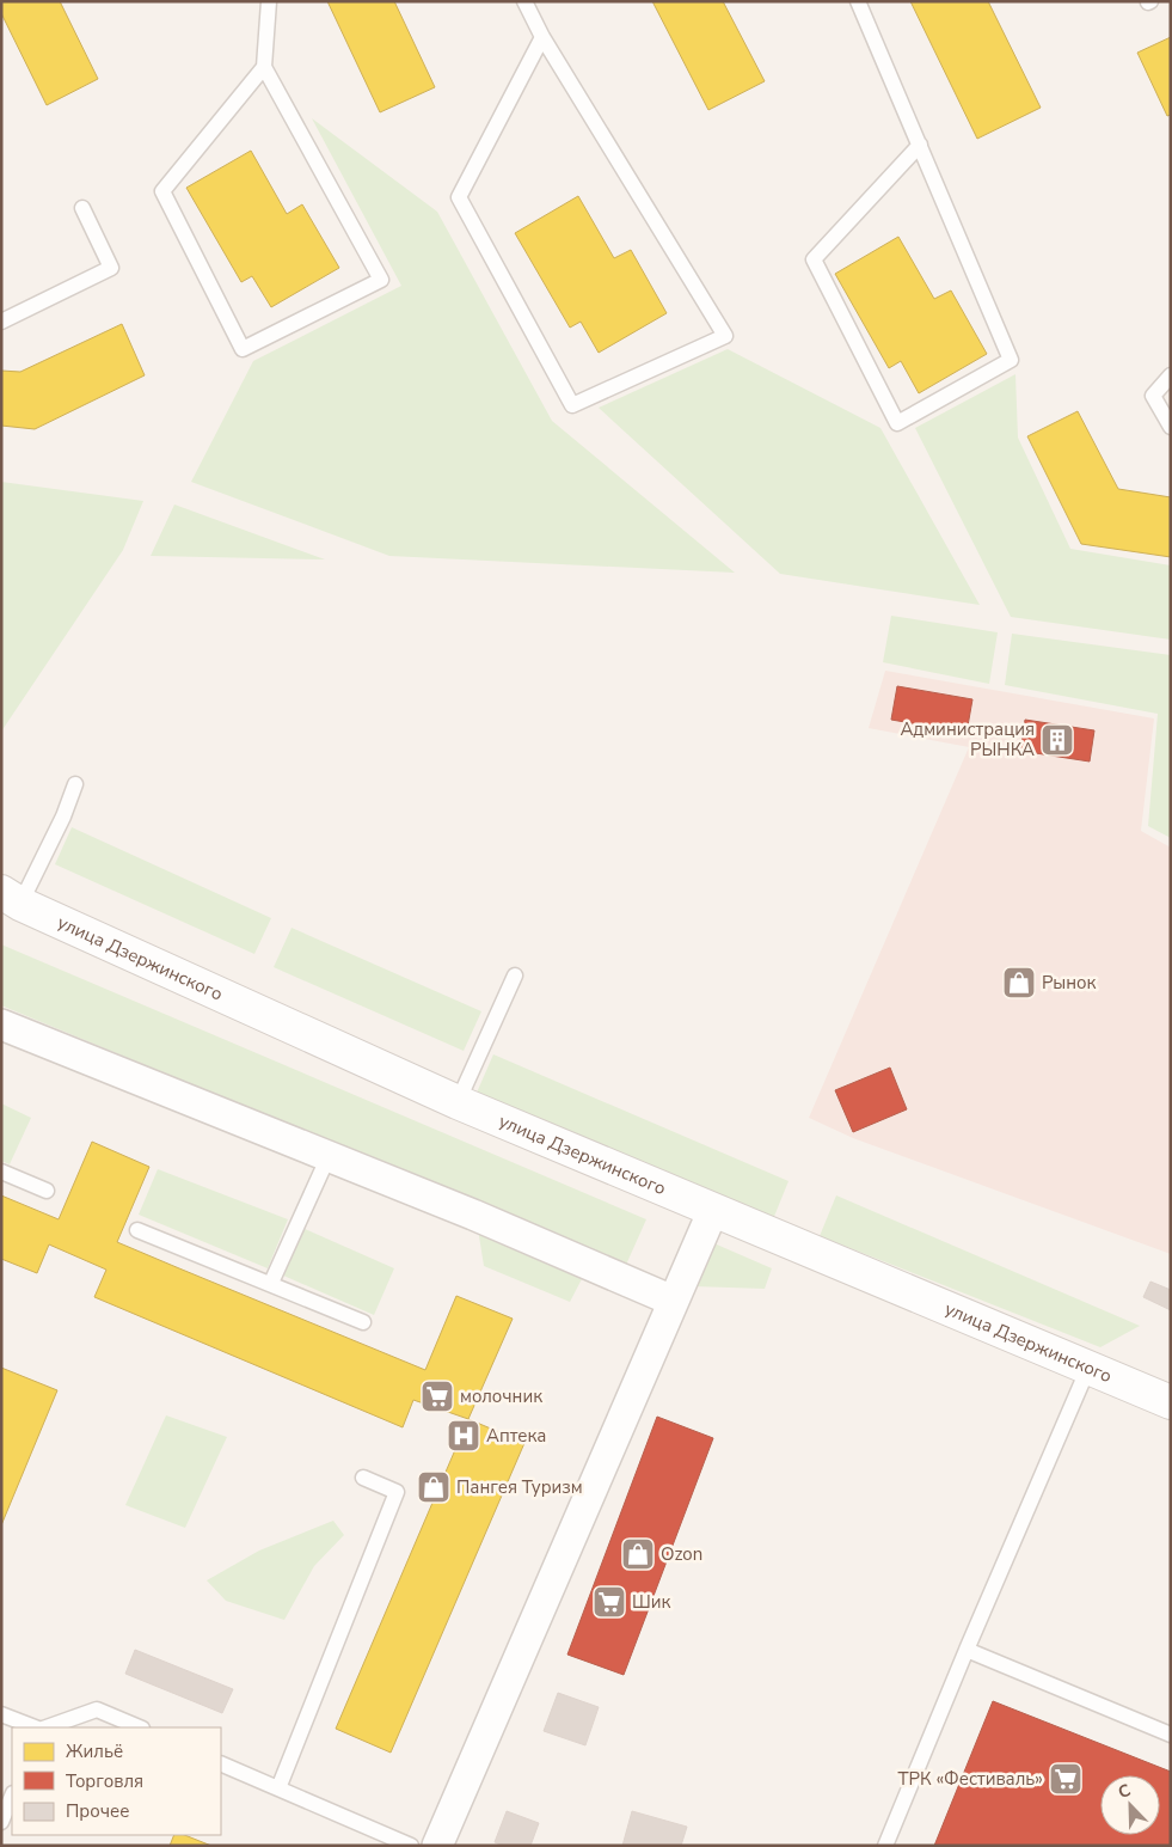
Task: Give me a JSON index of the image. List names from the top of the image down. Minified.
{"streets":{"street":["улица Дзержинского"]},"places":{"building":["Администрация РЫНКА"],"shop":["Рынок","Пангея Туризм","Ozon"],"supermarket":["молочник","Шик","ТРК «Фестиваль»"],"hospital":["Аптека"]},"legend":["Жильё","Торговля","Прочее"],"north":"top left"}
